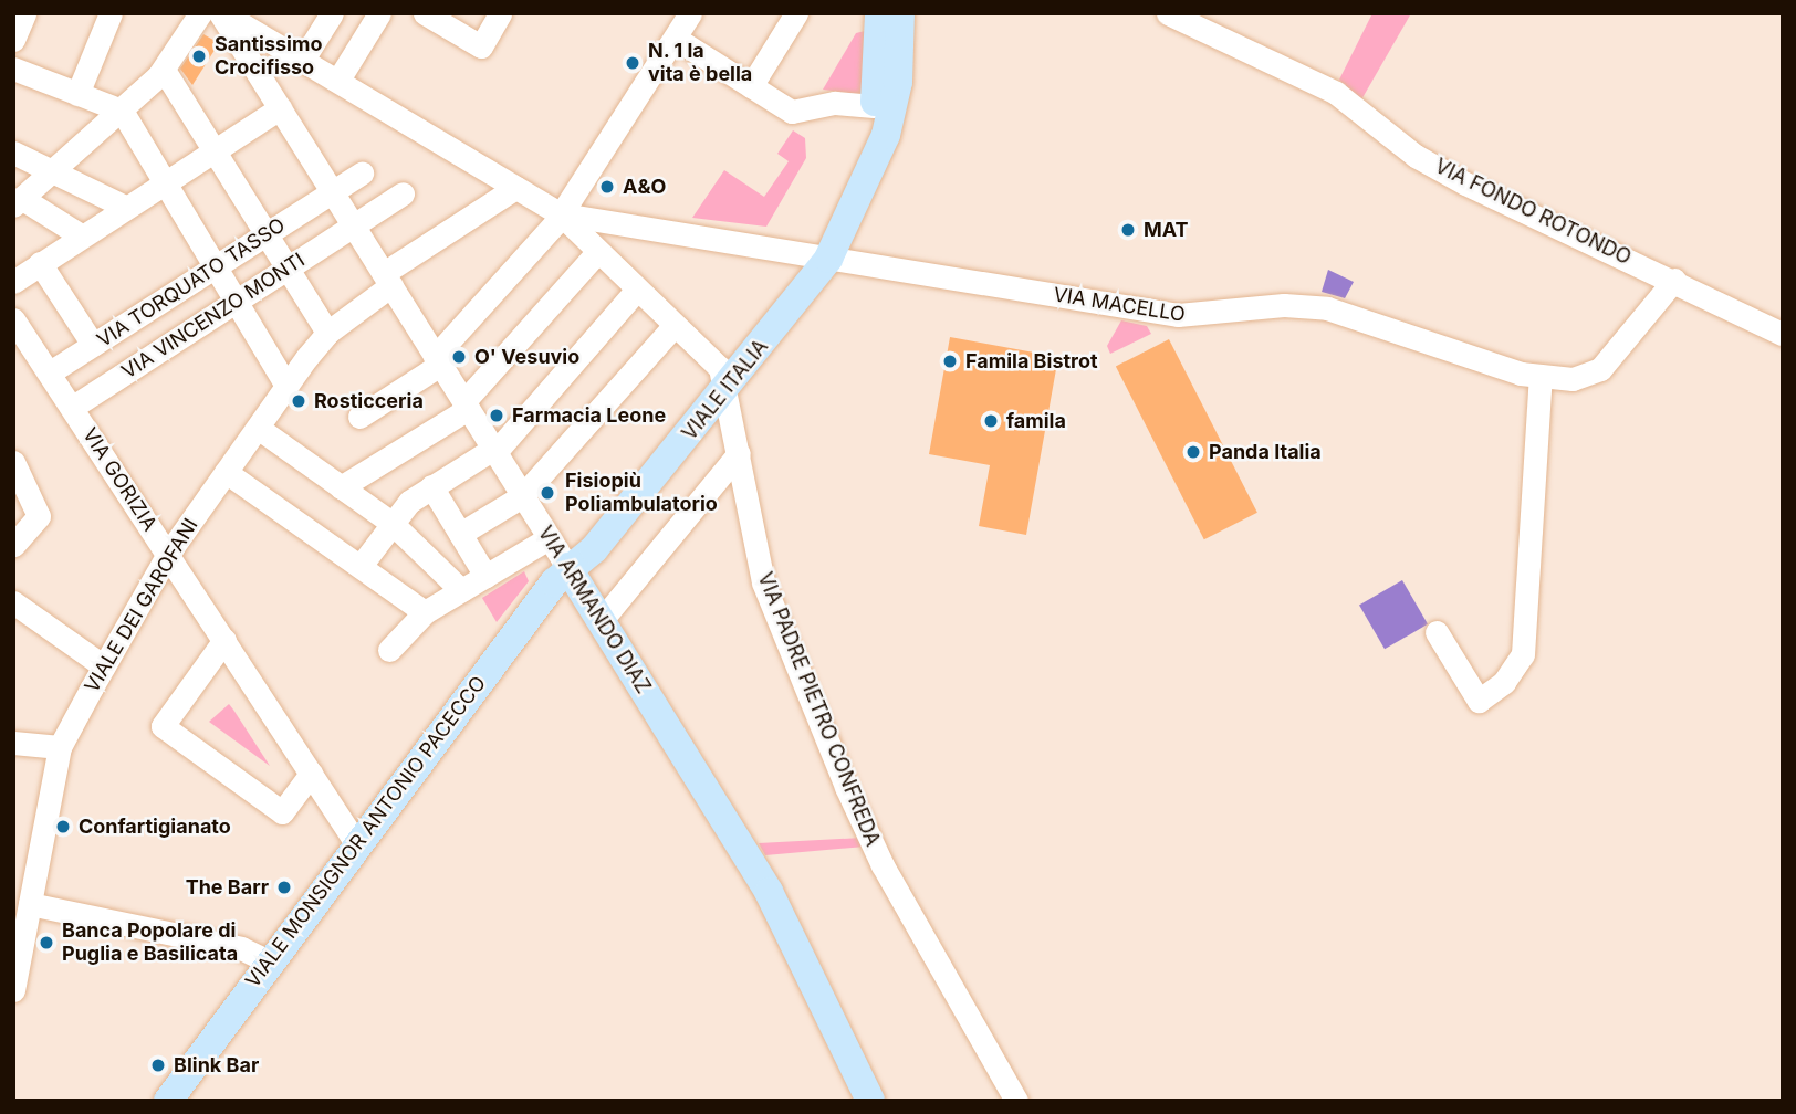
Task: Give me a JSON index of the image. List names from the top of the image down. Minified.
{"streets":{"main road":["VIALE ITALIA","VIA ARMANDO DIAZ","VIALE MONSIGNOR ANTONIO PACECCO"],"street":["VIA FONDO ROTONDO","VIA TORQUATO TASSO","VIA MACELLO","VIA VINCENZO MONTI","VIA GORIZIA","VIALE DEI GAROFANI","VIA PADRE PIETRO CONFREDA"]},"crossings":[["VIA FONDO ROTONDO","VIA MACELLO"],["VIA TORQUATO TASSO","VIA GORIZIA"],["VIA TORQUATO TASSO","VIA ARMANDO DIAZ"],["VIA MACELLO","VIALE ITALIA"],["VIA VINCENZO MONTI","VIA GORIZIA"],["VIA VINCENZO MONTI","VIA ARMANDO DIAZ"],["VIALE ITALIA","VIA ARMANDO DIAZ"],["VIALE ITALIA","VIA PADRE PIETRO CONFREDA"],["VIALE ITALIA","VIALE MONSIGNOR ANTONIO PACECCO"],["VIA GORIZIA","VIALE DEI GAROFANI"],["VIA GORIZIA","VIALE MONSIGNOR ANTONIO PACECCO"],["VIALE DEI GAROFANI","VIA ARMANDO DIAZ"],["VIA ARMANDO DIAZ","VIALE MONSIGNOR ANTONIO PACECCO"]],"places":["Santissimo Crocifisso","N. 1 la vita è bella","A&O","MAT","O' Vesuvio","Famila Bistrot","Rosticceria","Farmacia Leone","famila","Panda Italia","Fisiopiù Poliambulatorio","Confartigianato","The Barr","Banca Popolare di Puglia e Basilicata","Blink Bar"]}
